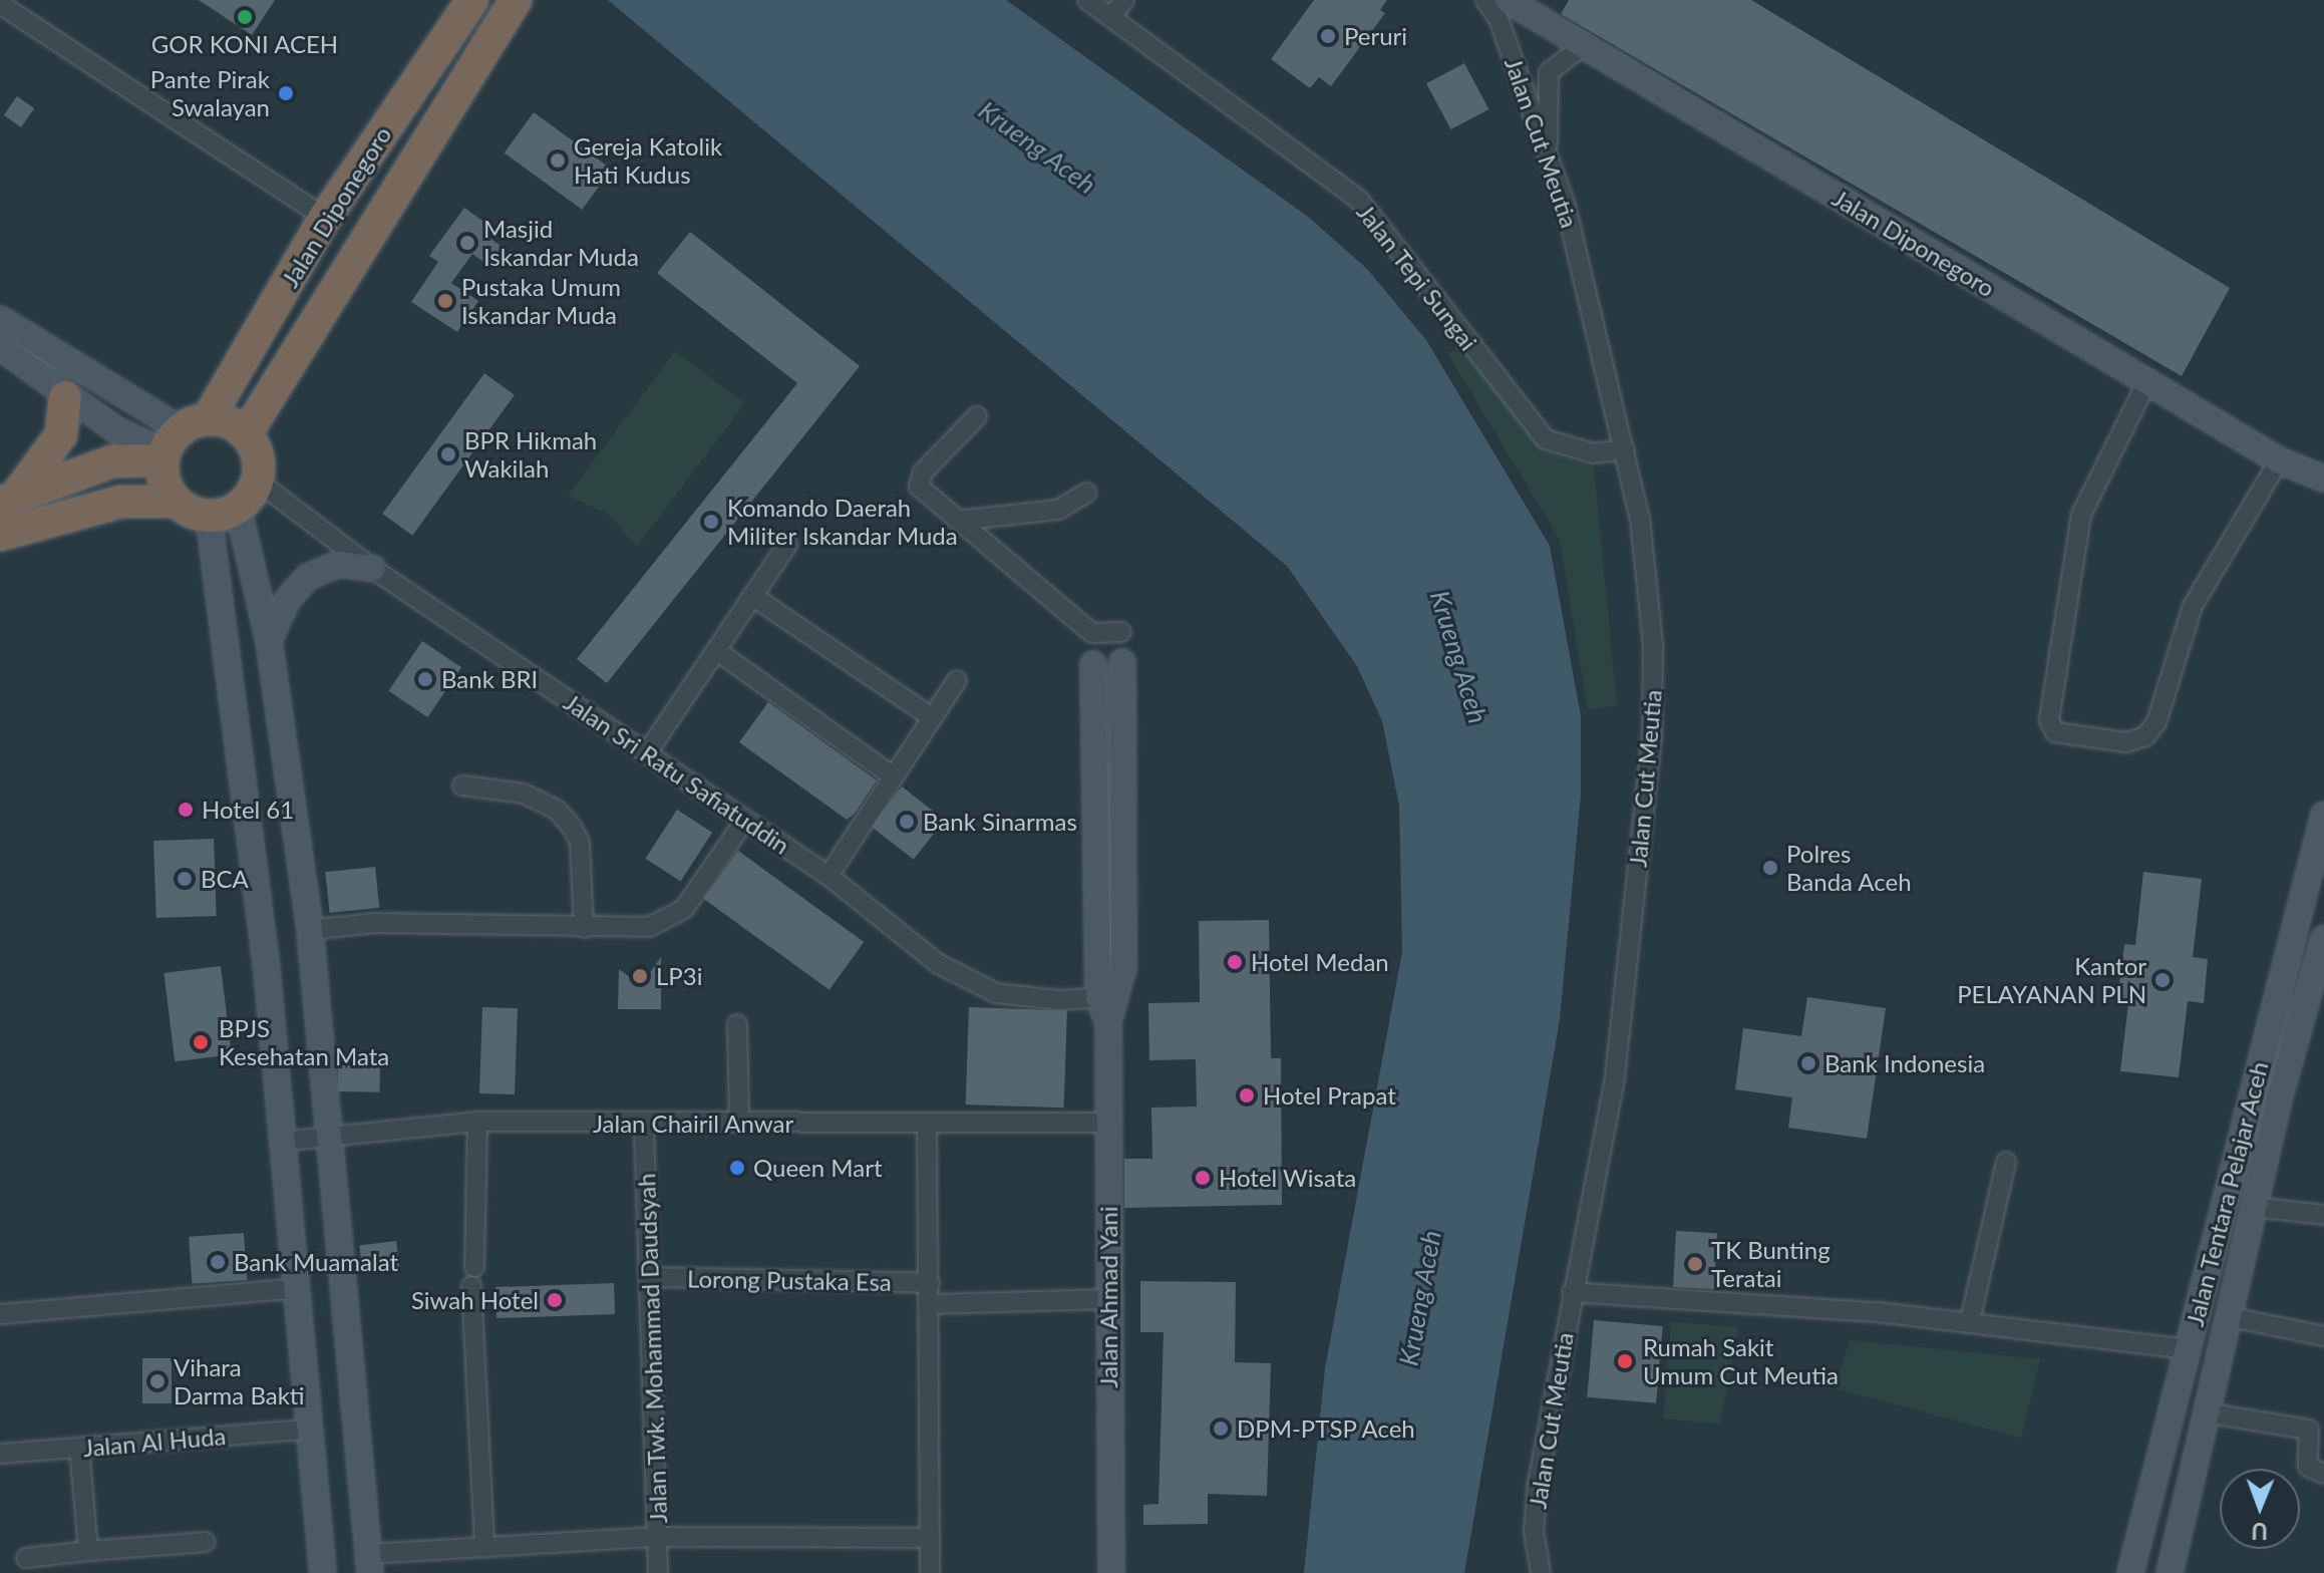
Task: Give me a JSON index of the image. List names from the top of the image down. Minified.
{"streets":{"highway":["Jalan Diponegoro"],"main road":["Jalan Tentara Pelajar Aceh","Jalan Ahmad Yani"],"street":["Jalan Cut Meutia","Jalan Tepi Sungai","Jalan Sri Ratu Safiatuddin","Jalan Chairil Anwar","Lorong Pustaka Esa","Jalan Twk. Mohammad Daudsyah","Jalan Al Huda"]},"crossings":[["Jalan Cut Meutia","Jalan Tepi Sungai"],["Jalan Diponegoro","Jalan Sri Ratu Safiatuddin"],["Jalan Sri Ratu Safiatuddin","Jalan Ahmad Yani"],["Jalan Chairil Anwar","Jalan Ahmad Yani"],["Jalan Chairil Anwar","Jalan Twk. Mohammad Daudsyah"],["Lorong Pustaka Esa","Jalan Twk. Mohammad Daudsyah"]],"water":["Krueng Aceh"],"places":["GOR KONI ACEH","Peruri","Pante Pirak Swalayan","Gereja Katolik Hati Kudus","Masjid Iskandar Muda","Pustaka Umum Iskandar Muda","BPR Hikmah Wakilah","Komando Daerah Militer Iskandar Muda","Bank BRI","Hotel 61","Bank Sinarmas","Polres Banda Aceh","BCA","Hotel Medan","LP3i","Kantor PELAYANAN PLN","BPJS Kesehatan Mata","Bank Indonesia","Hotel Prapat","Queen Mart","Hotel Wisata","Bank Muamalat","TK Bunting Teratai","Siwah Hotel","Rumah Sakit Umum Cut Meutia","Vihara Darma Bakti","DPM-PTSP Aceh"],"north":"bottom"}
